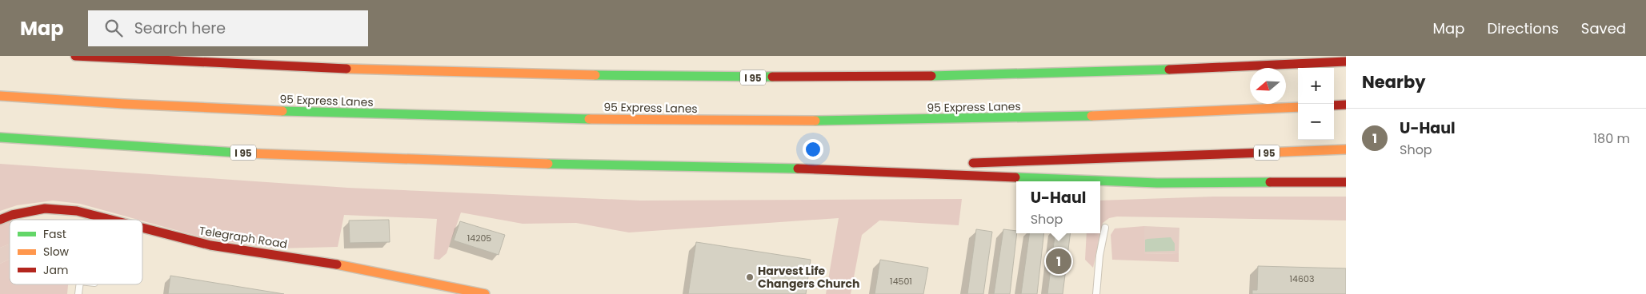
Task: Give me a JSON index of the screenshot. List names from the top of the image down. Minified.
{"streets":{"main road":["I 95","95 Express Lanes","Telegraph Road"]},"places":["Harvest Life Changers Church"],"house_numbers":["14205","14603","14501"],"legend":["Fast","Slow","Jam"],"north":"left","page":{"header":"Map","search":"Search here","nav":["Map","Directions","Saved"],"heading":"Nearby","map_buttons":["+","−"],"list":[{"mark":"1","name":"U-Haul","note":"Shop","value":"180 m"}],"popup":["U-Haul","Shop"],"pins":"1"}}
